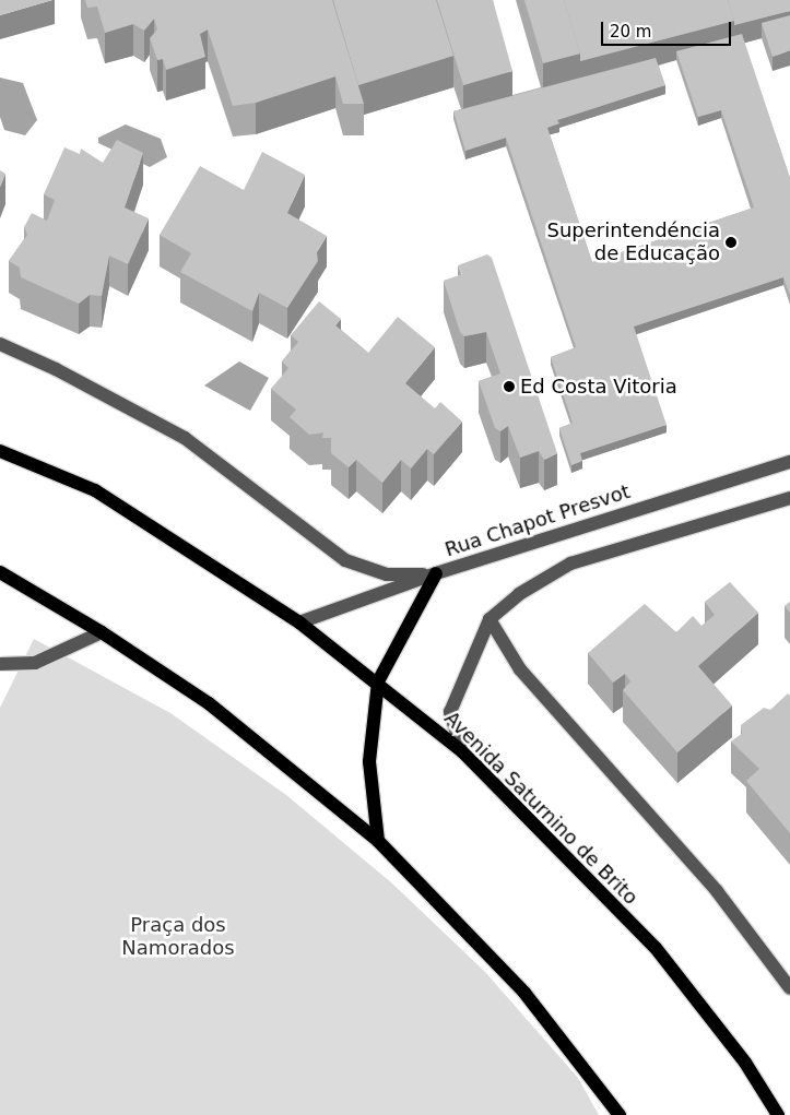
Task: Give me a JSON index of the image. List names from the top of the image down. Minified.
{"streets":{"main road":["Avenida Saturnino de Brito"],"street":["Rua Chapot Presvot"]},"crossings":[["Rua Chapot Presvot","Avenida Saturnino de Brito"]],"parks":["Praça dos Namorados"],"places":["Superintendéncia de Educação","Ed Costa Vitoria"],"scale_bar":"20 m"}
